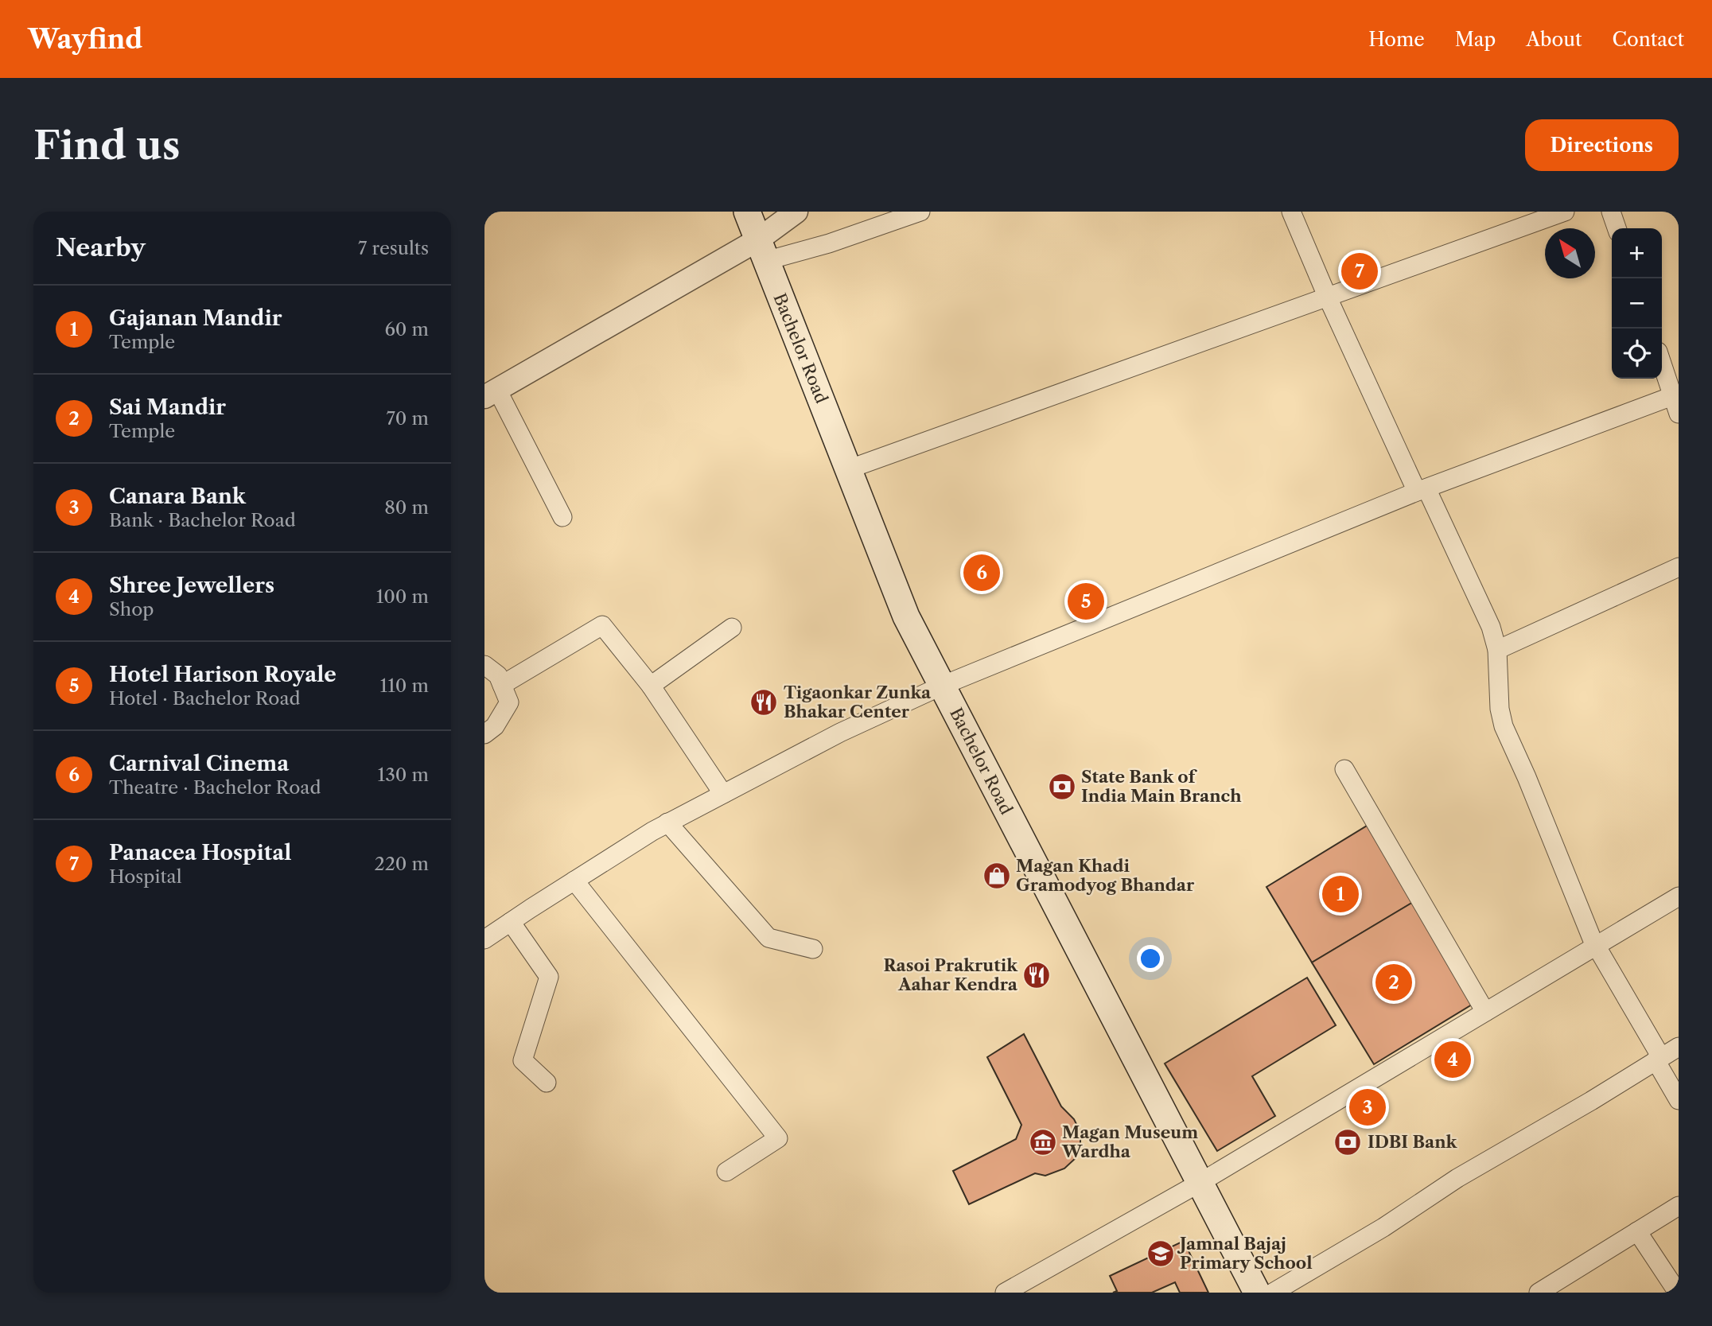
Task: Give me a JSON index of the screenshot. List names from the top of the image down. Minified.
{"streets":{"main road":["Bachelor Road"]},"places":{"restaurant":["Tigaonkar Zunka Bhakar Center","Rasoi Prakrutik Aahar Kendra"],"bank":["State Bank of India Main Branch","IDBI Bank"],"shop":["Magan Khadi Gramodyog Bhandar"],"museum":["Magan Museum Wardha"],"school or university":["Jamnal Bajaj Primary School"]},"north":"top left","page":{"header":"Wayfind","nav":["Home","Map","About","Contact"],"buttons":"Directions","title":"Find us","heading":["Nearby","7 results"],"map_buttons":["+","−"],"pins":["7","6","5","1","2","4","3"],"list":[{"mark":"1","name":"Gajanan Mandir","note":"Temple","value":"60 m"},{"mark":"2","name":"Sai Mandir","note":"Temple","value":"70 m"},{"mark":"3","name":"Canara Bank","note":"Bank · Bachelor Road","value":"80 m"},{"mark":"4","name":"Shree Jewellers","note":"Shop","value":"100 m"},{"mark":"5","name":"Hotel Harison Royale","note":"Hotel · Bachelor Road","value":"110 m"},{"mark":"6","name":"Carnival Cinema","note":"Theatre · Bachelor Road","value":"130 m"},{"mark":"7","name":"Panacea Hospital","note":"Hospital","value":"220 m"}]}}
